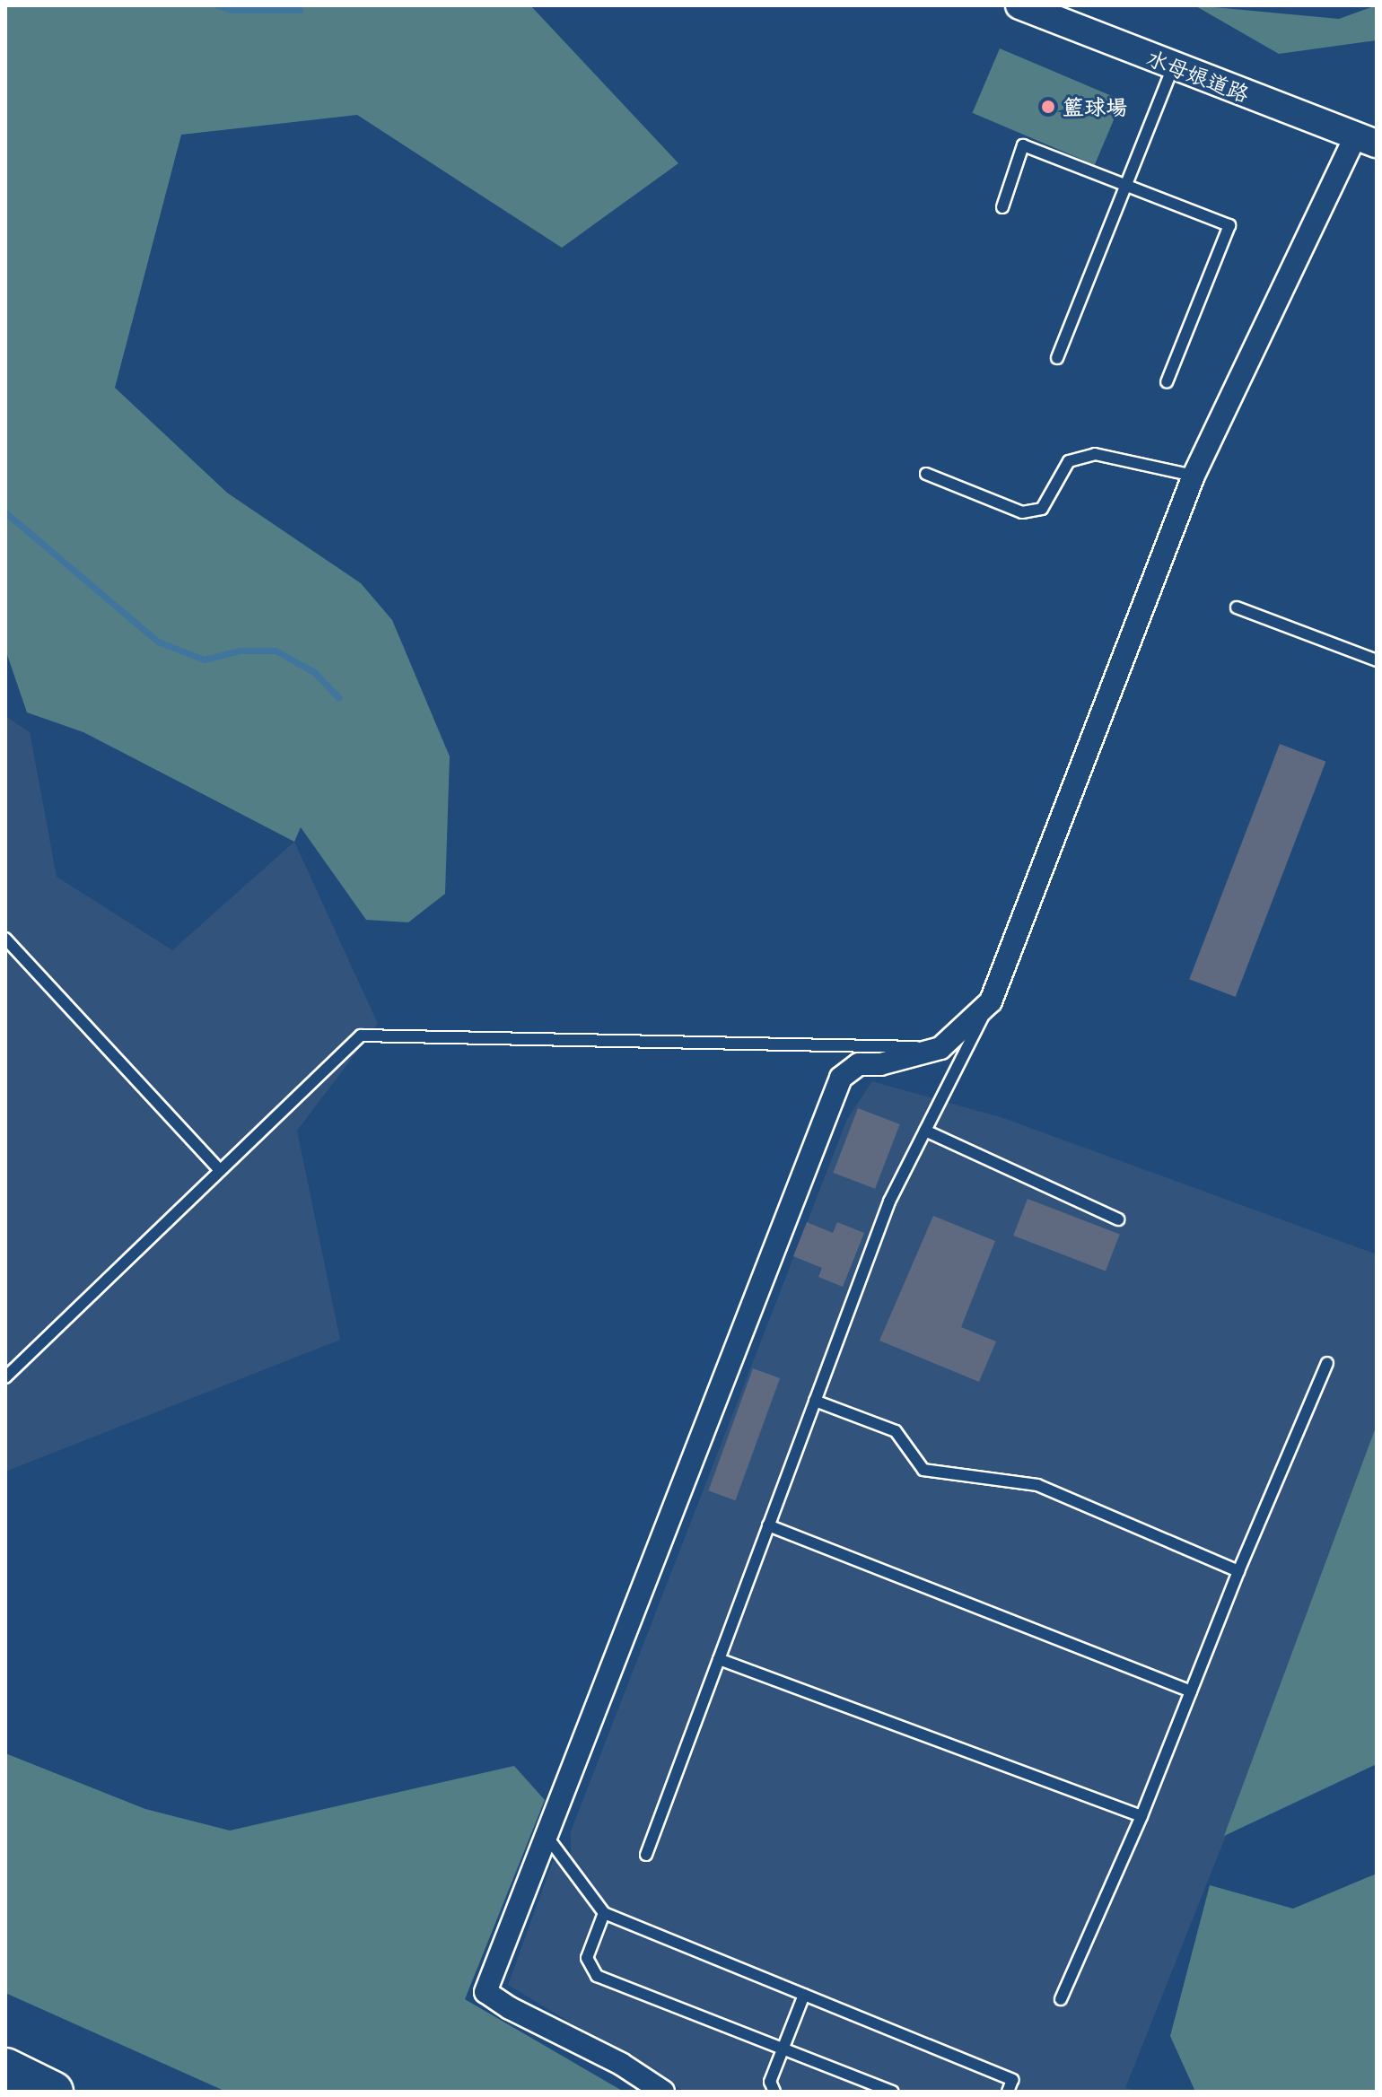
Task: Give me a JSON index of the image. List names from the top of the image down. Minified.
{"streets":{"street":["水母娘道路"]},"places":["籃球場"]}
